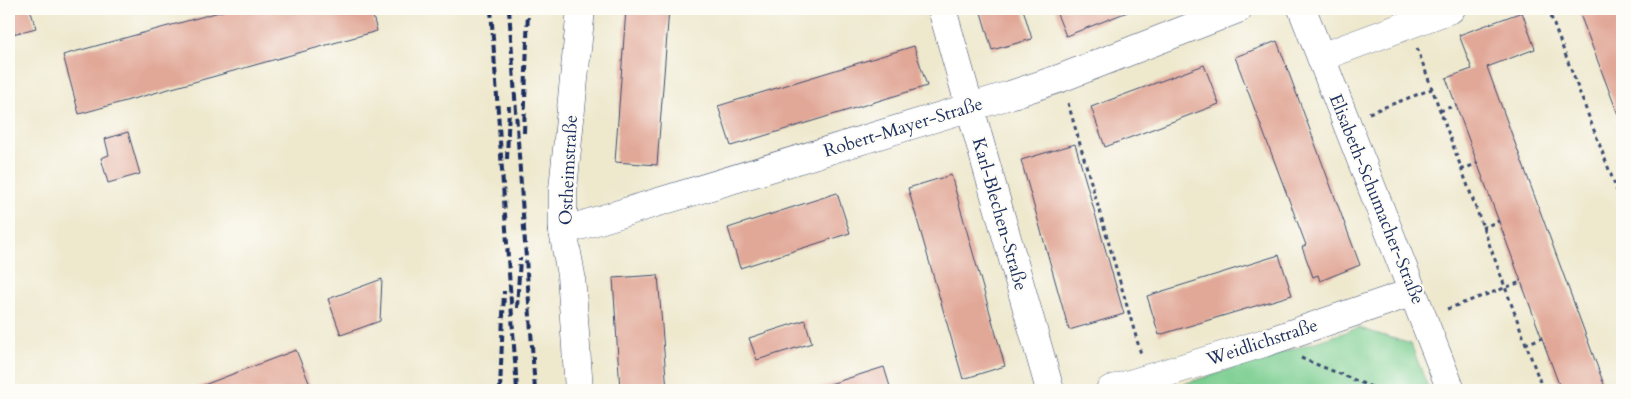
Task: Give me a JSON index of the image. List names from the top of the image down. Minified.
{"streets":{"street":["Robert-Mayer-Straße","Ostheimstraße","Elisabeth-Schumacher-Straße","Karl-Blechen-Straße","Weidlichstraße"]},"crossings":[["Robert-Mayer-Straße","Ostheimstraße"],["Robert-Mayer-Straße","Karl-Blechen-Straße"],["Elisabeth-Schumacher-Straße","Weidlichstraße"]]}
